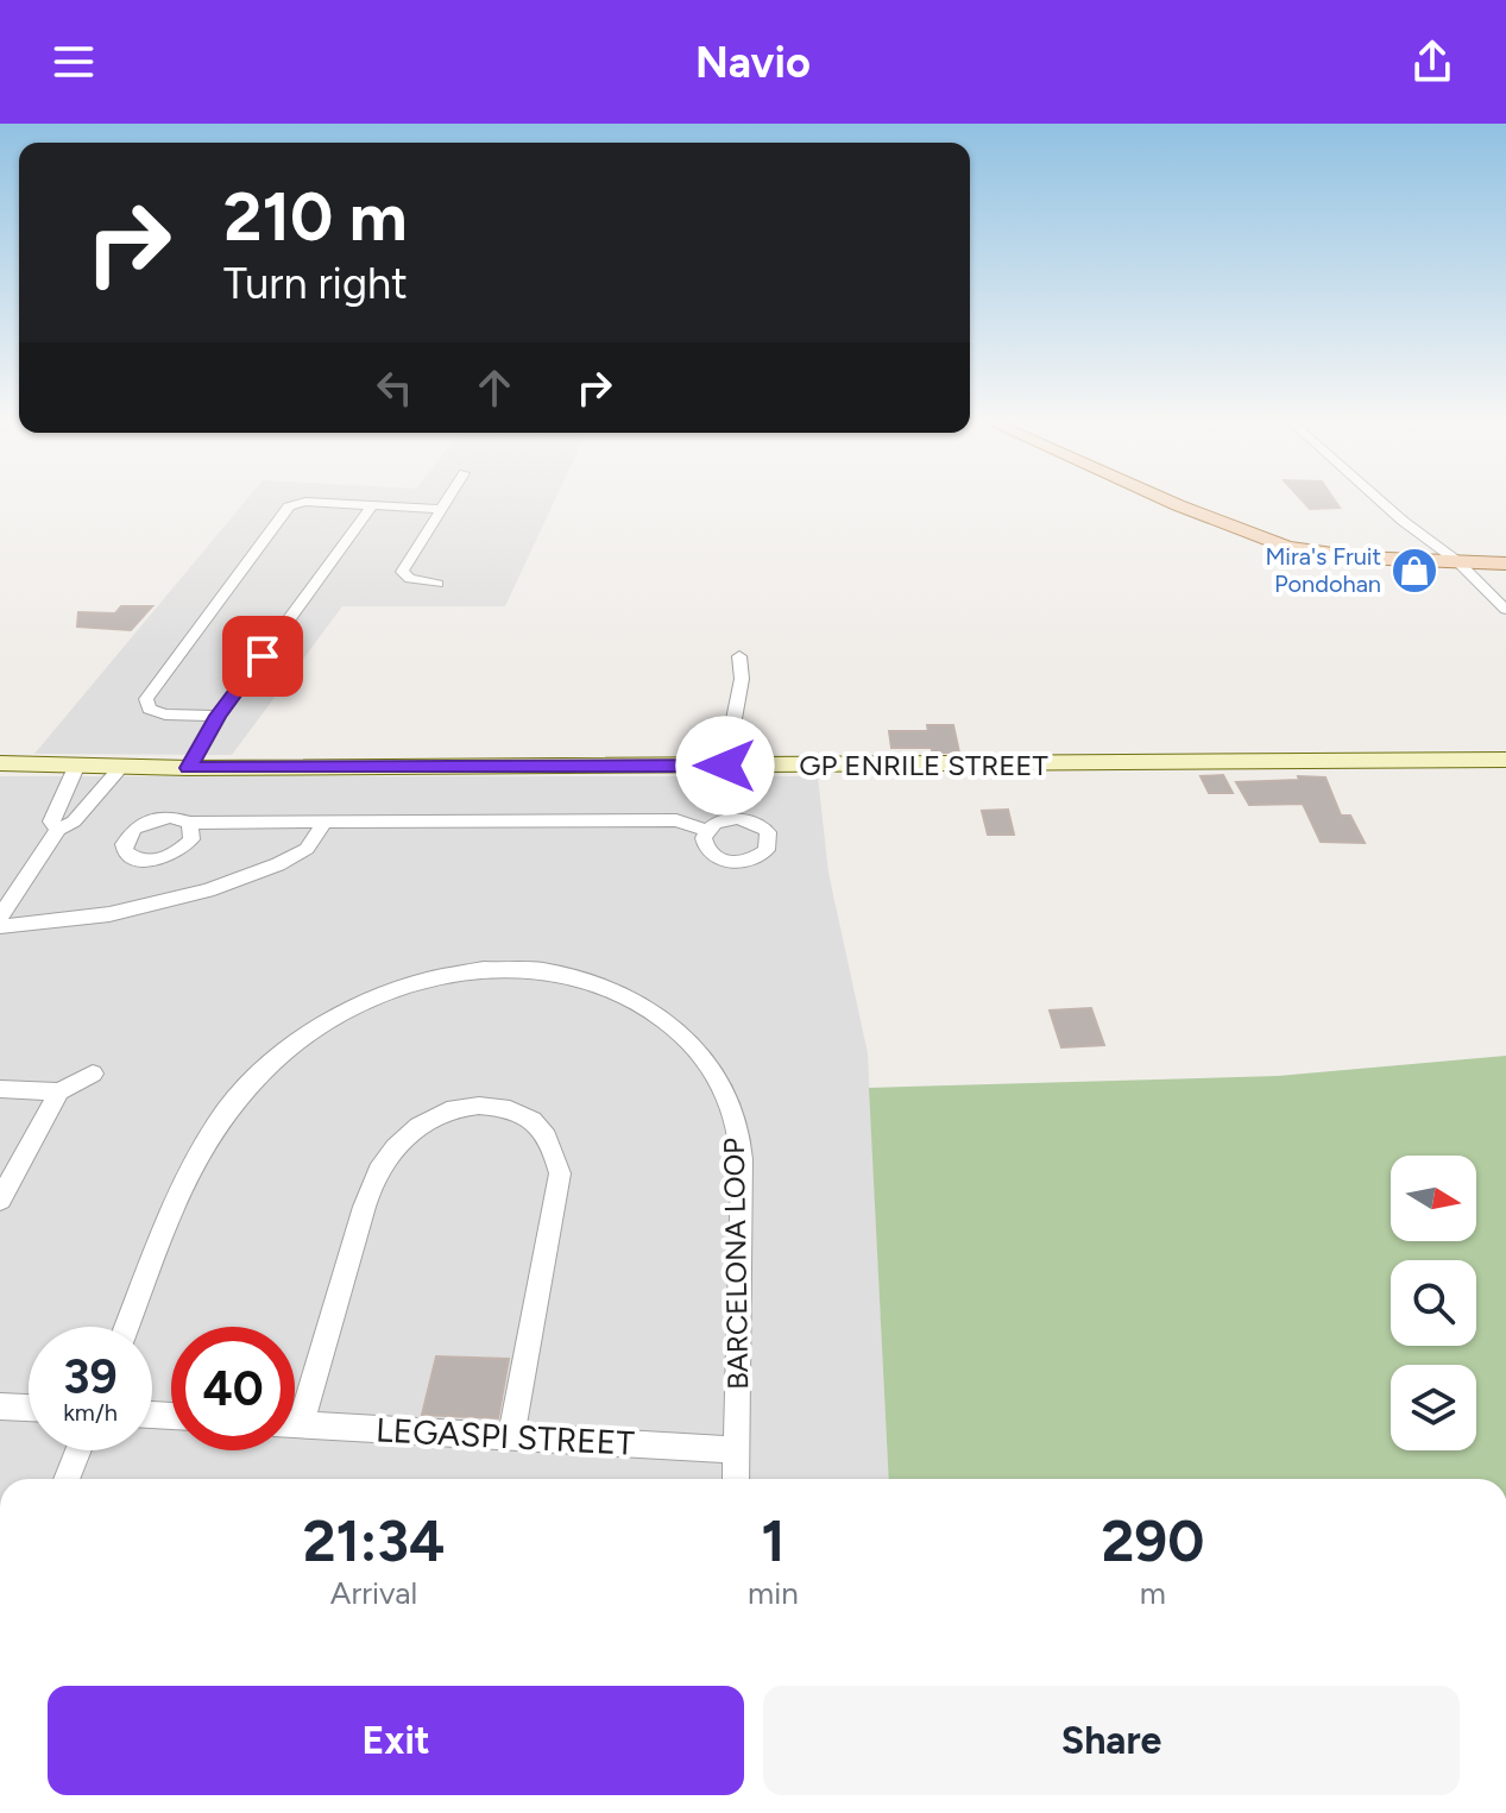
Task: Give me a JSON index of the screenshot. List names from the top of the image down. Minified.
{"streets":{"street":["GP ENRILE STREET","BARCELONA LOOP","LEGASPI STREET"]},"crossings":[["BARCELONA LOOP","LEGASPI STREET"]],"places":{"shop":["Mira's Fruit Pondohan"]},"north":"right","page":{"header":"Navio","turn":["210 m","Turn right"],"speed":"39 km/h","limit":"40","eta":["21:34","Arrival","1","min","290","m"],"buttons":["Exit","Share"]}}
